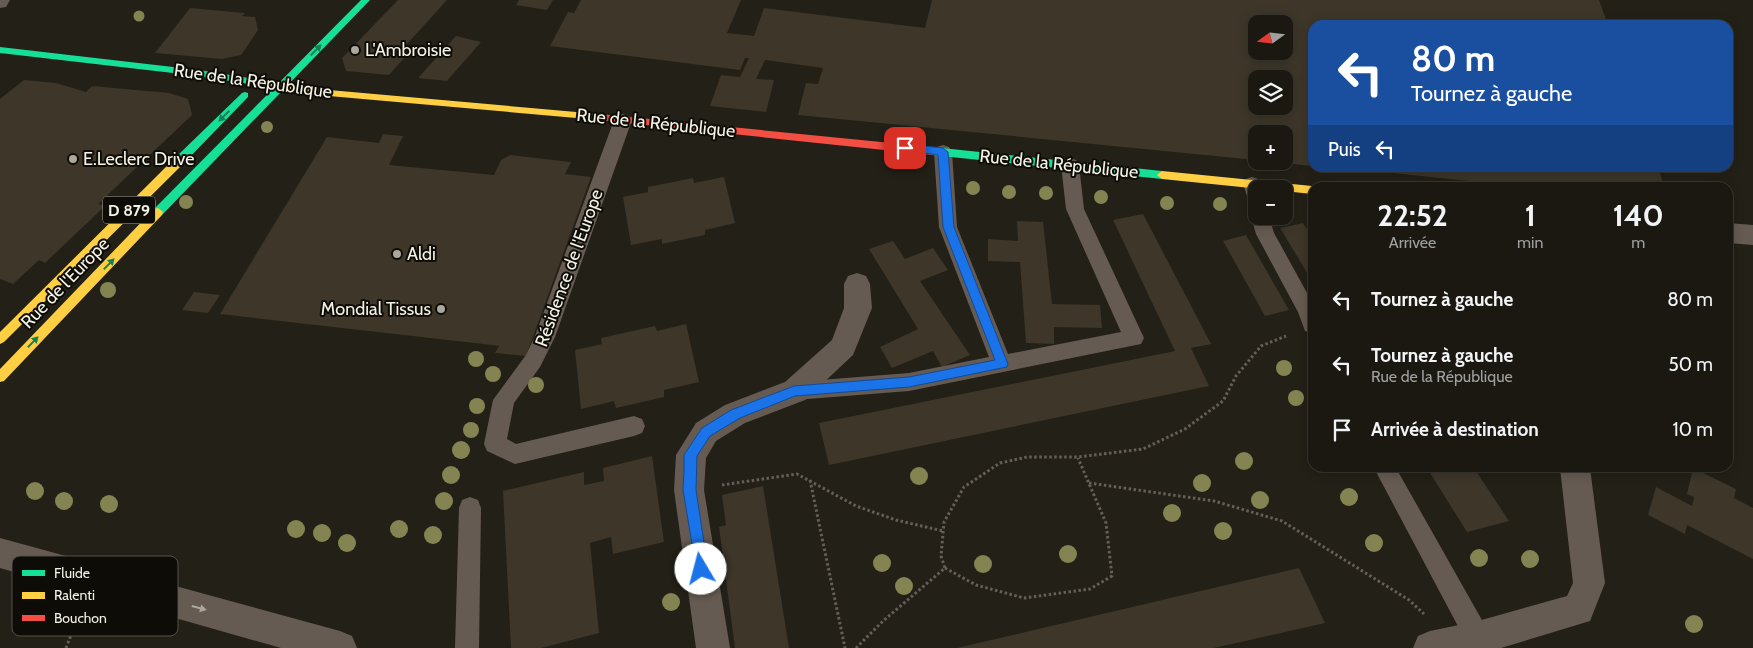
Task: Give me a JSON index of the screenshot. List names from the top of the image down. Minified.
{"streets":{"street":["Rue de la République","D 879","Rue de l'Europe"],"lane":["Résidence de l'Europe"]},"crossings":[["Rue de la République","D 879"],["Rue de la République","Résidence de l'Europe"],["Rue de la République","Rue de l'Europe"],["D 879","Rue de l'Europe"]],"places":["L'Ambroisie","E.Leclerc Drive","Aldi","Mondial Tissus"],"legend":["Fluide","Ralenti","Bouchon"],"north":"left","page":{"map_buttons":["+","−"],"turn":["80 m","Tournez à gauche"],"then":"Puis","eta":["22:52","Arrivée","1","min","140","m"],"list":[{"name":"Tournez à gauche","value":"80 m"},{"name":"Tournez à gauche","note":"Rue de la République","value":"50 m"},{"name":"Arrivée à destination","value":"10 m"}]}}
